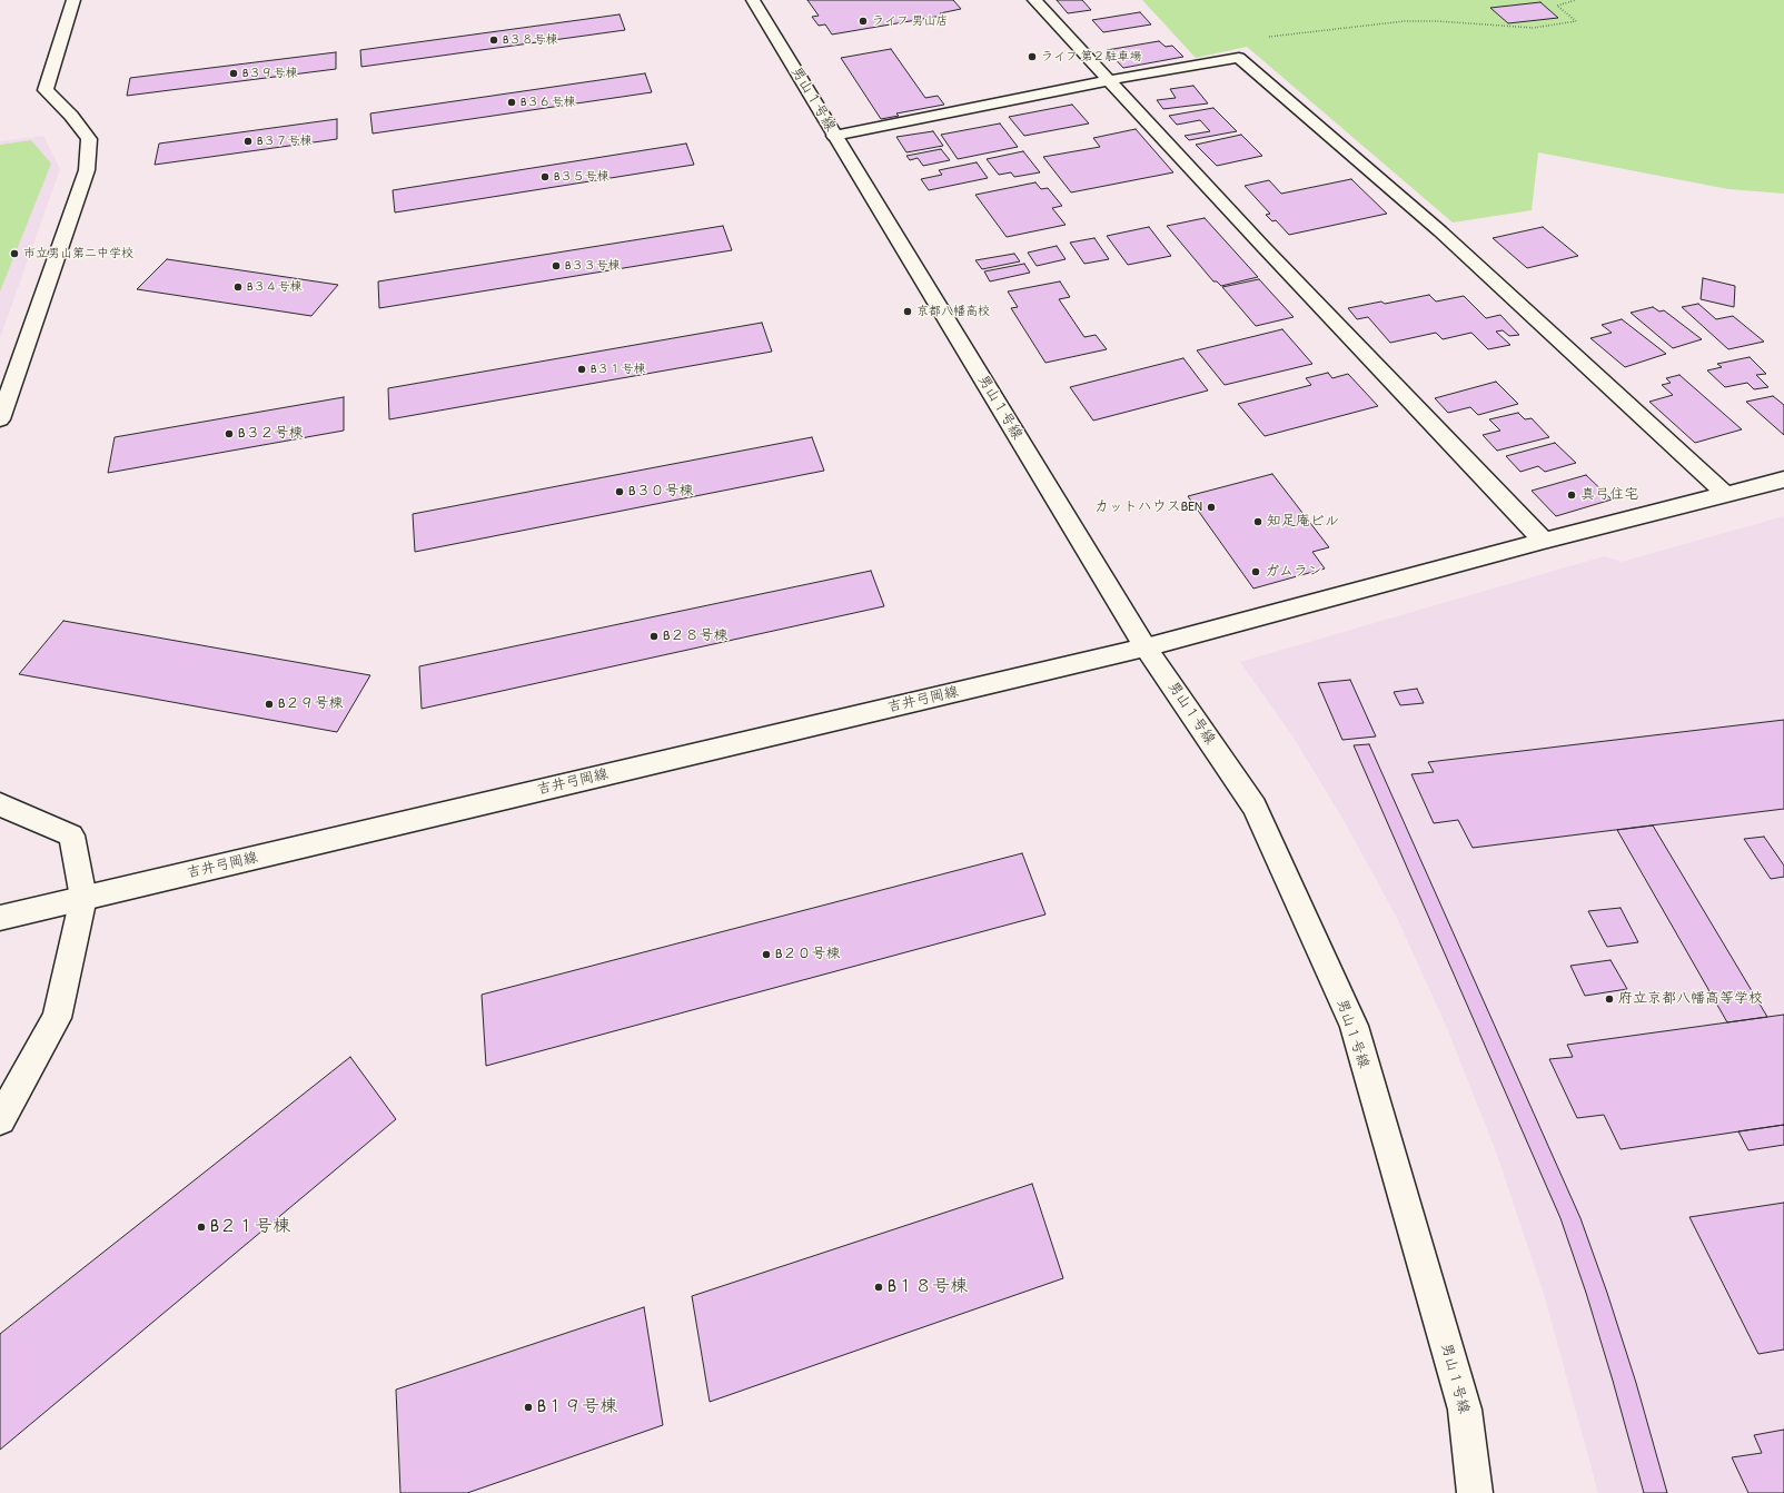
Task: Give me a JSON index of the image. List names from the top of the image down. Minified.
{"streets":{"street":["男山１号線","吉井弓岡線"]},"crossings":[["男山１号線","吉井弓岡線"]],"places":["ライフ 男山店","B３８号棟","ライフ 第２駐車場","B３９号棟","B３６号棟","B３７号棟","B３５号棟","市立男山第二中学校","B３３号棟","B３４号棟","京都八幡高校","B３１号棟","B３２号棟","B３０号棟","真弓住宅","カットハウスBEN","知足庵ビル","ガムラン","B２８号棟","B２９号棟","B２０号棟","府立京都八幡高等学校","B２１号棟","B１８号棟","B１９号棟"]}
